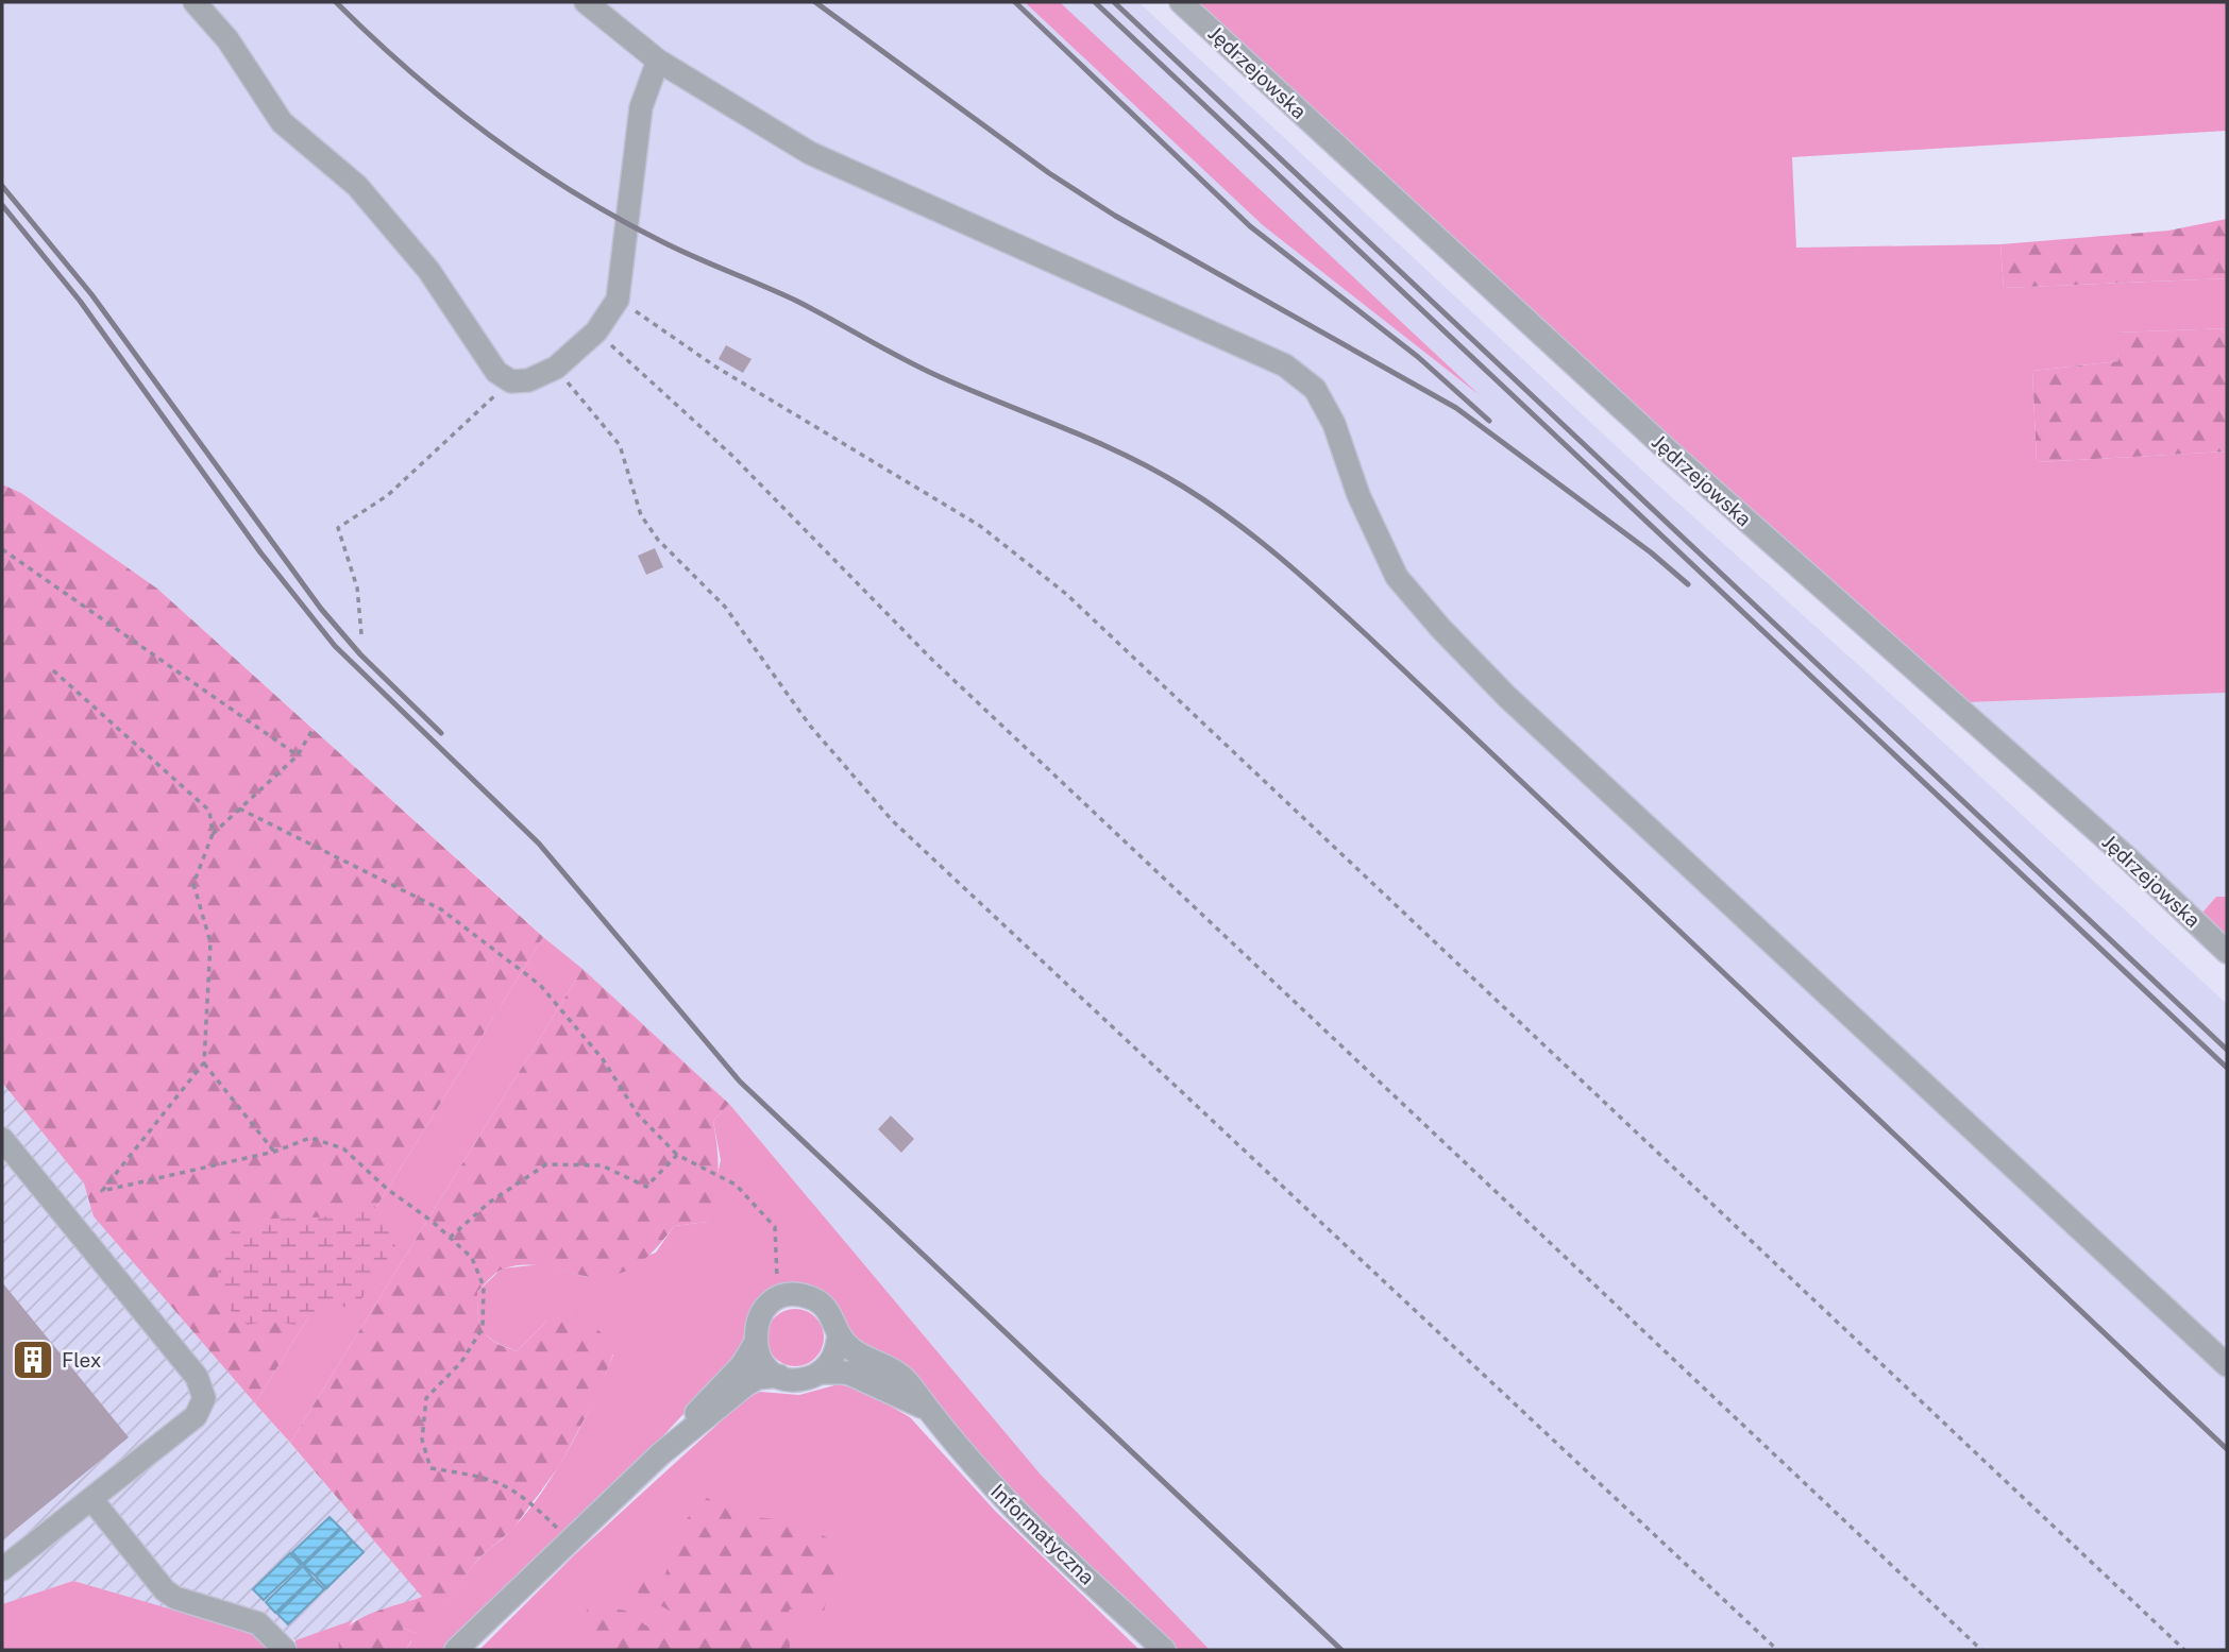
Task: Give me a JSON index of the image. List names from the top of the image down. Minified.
{"streets":{"street":["Jędrzejowska","Informatyczna"]},"places":{"building":["Flex"]}}
